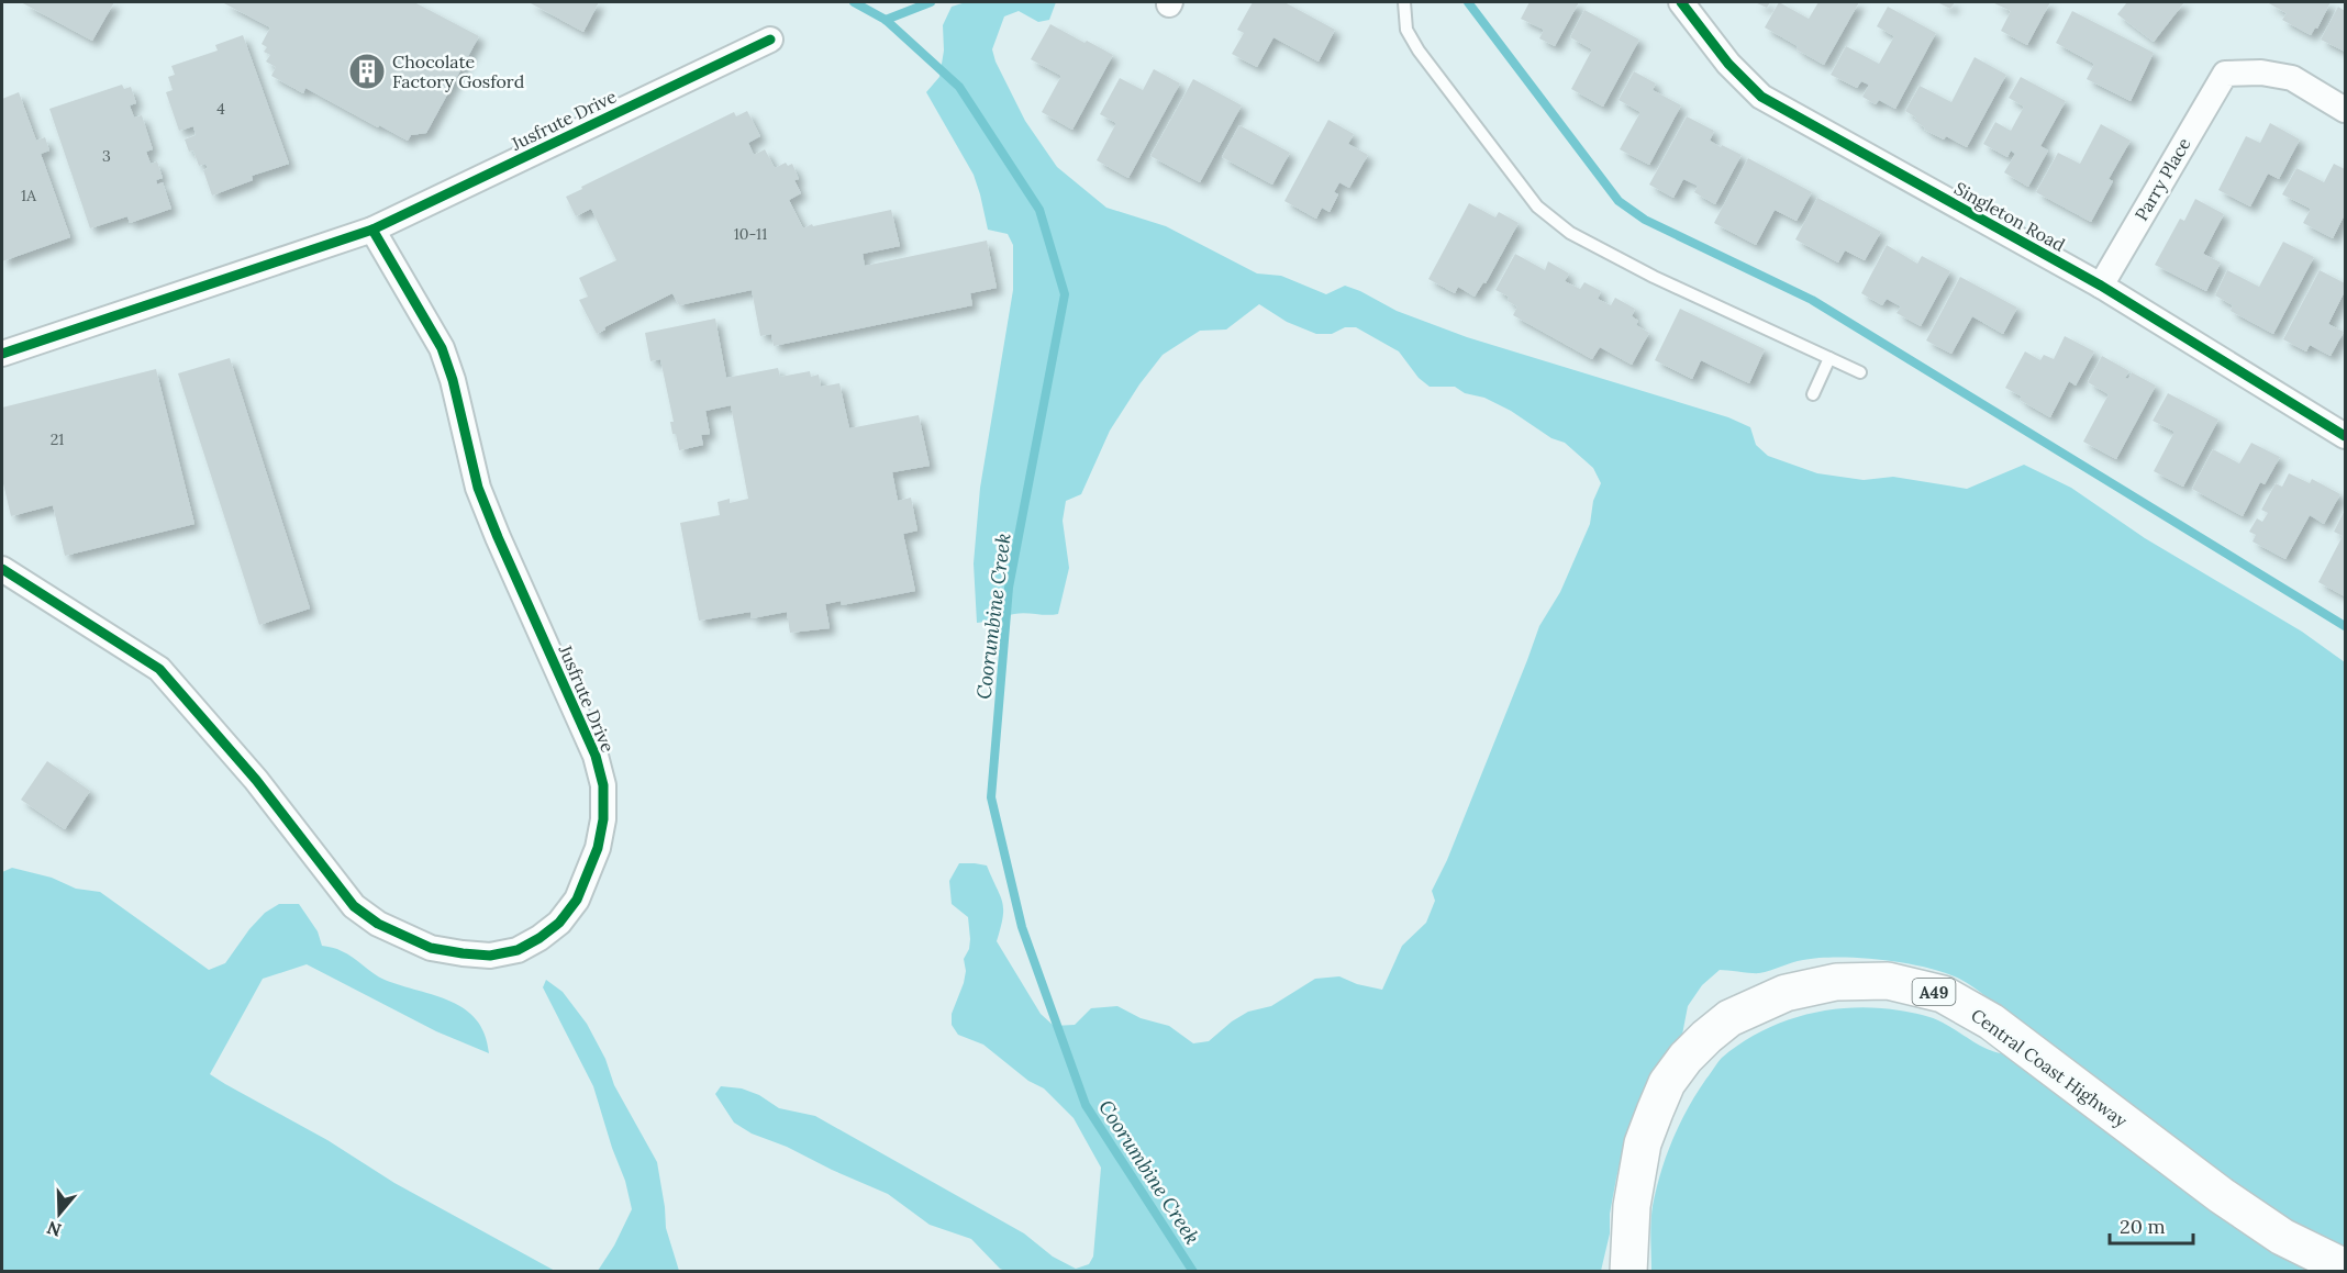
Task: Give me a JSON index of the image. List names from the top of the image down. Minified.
{"streets":{"highway":["A49","Central Coast Highway"],"street":["Jusfrute Drive","Parry Place","Singleton Road"]},"crossings":[["Parry Place","Singleton Road"]],"water":["Coorumbine Creek"],"places":{"building":["Chocolate Factory Gosford"]},"house_numbers":["4","3","1A","10-11","21"],"scale_bar":"20 m","north":"bottom"}
